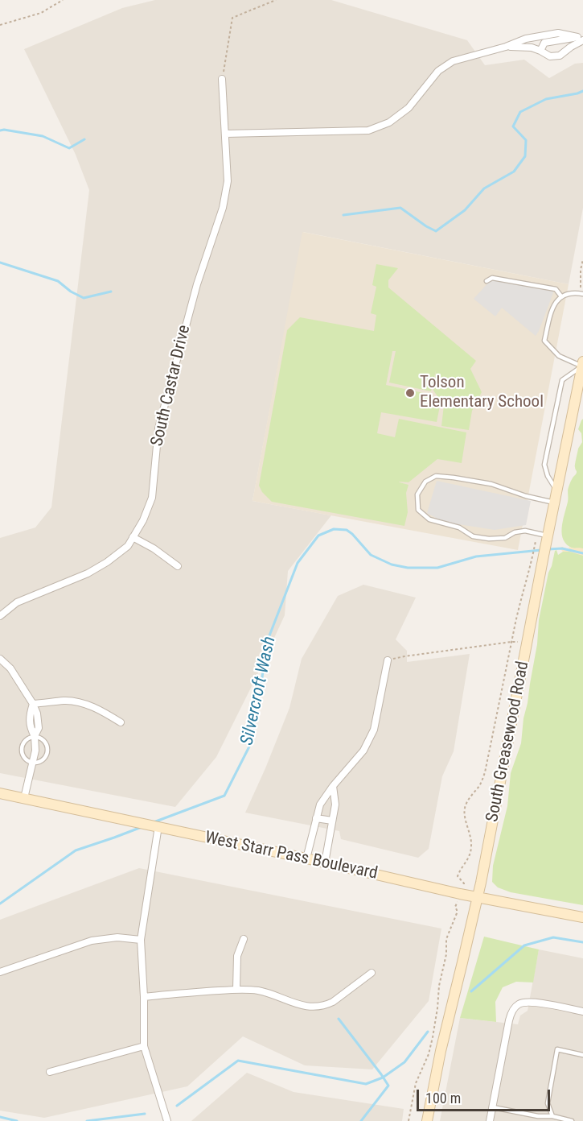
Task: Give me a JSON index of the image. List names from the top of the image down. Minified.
{"streets":{"street":["South Castar Drive","South Greasewood Road","West Starr Pass Boulevard"]},"crossings":[["South Greasewood Road","West Starr Pass Boulevard"]],"water":["Silvercroft Wash"],"places":["Tolson Elementary School"],"scale_bar":"100 m"}
